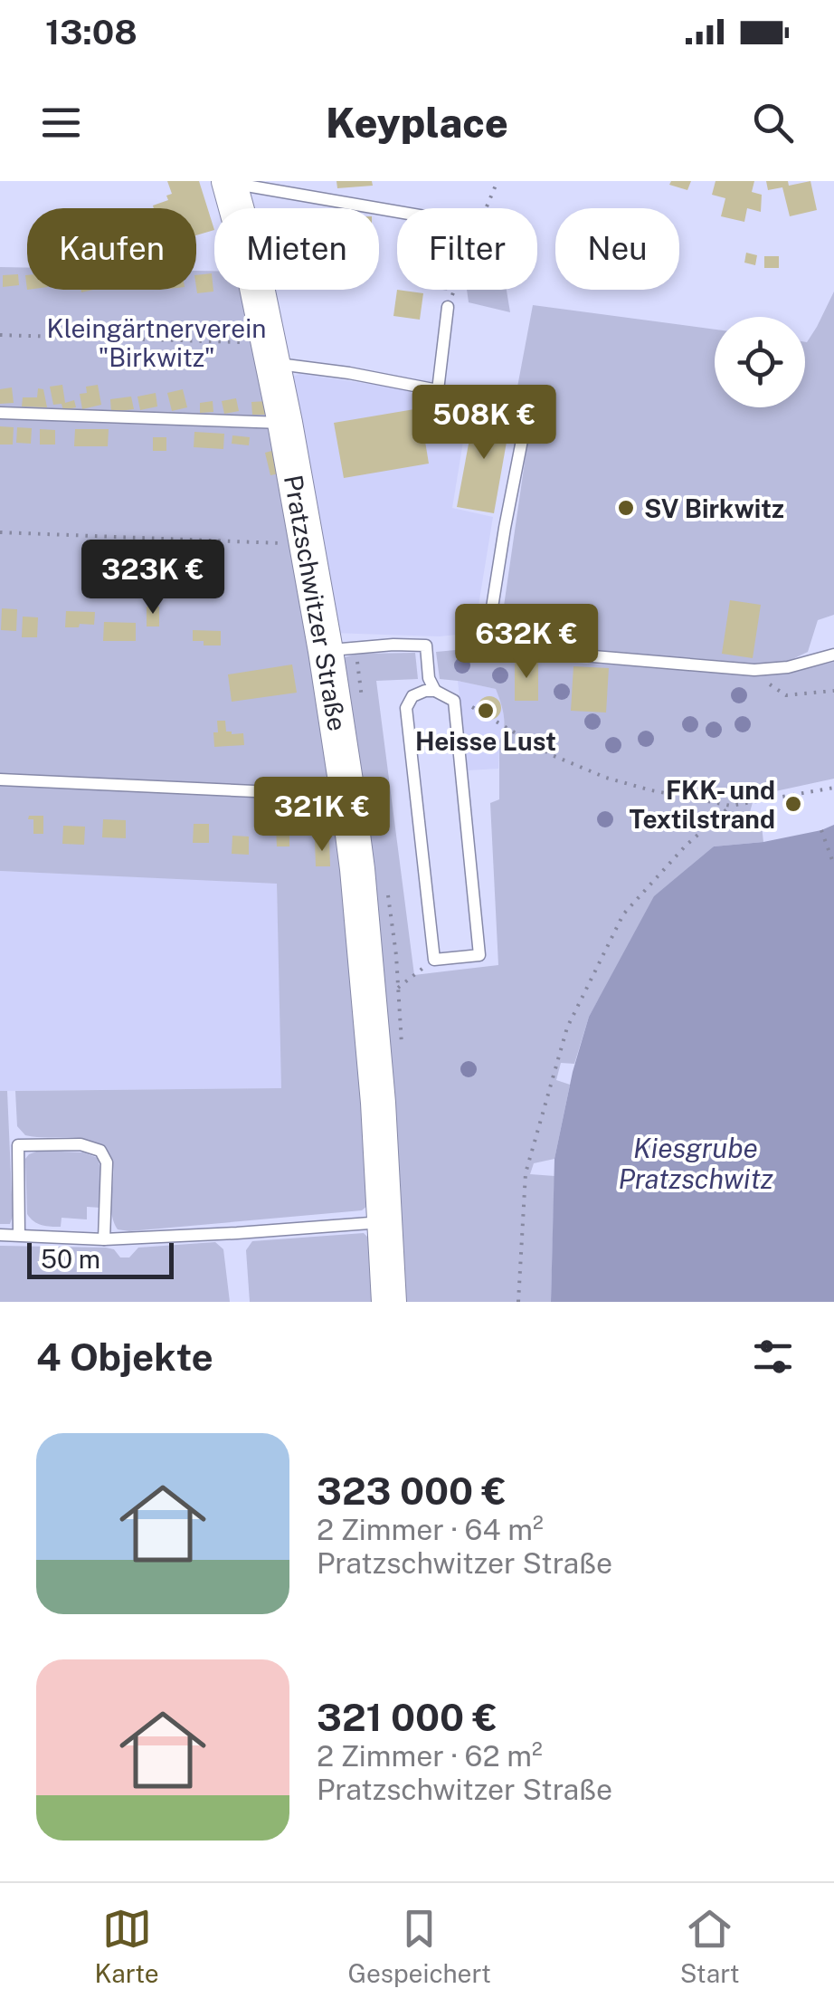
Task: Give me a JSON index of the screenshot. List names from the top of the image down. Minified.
{"streets":{"street":["Pratzschwitzer Straße"]},"water":["Kiesgrube Pratzschwitz"],"parks":["Kleingärtnerverein \"Birkwitz\""],"places":["SV Birkwitz","Heisse Lust","FKK- und Textilstrand"],"scale_bar":"50 m","page":{"status":"13:08","header":"Keyplace","chip":["Kaufen","Mieten","Filter","Neu"],"price":["508K €","323K €","632K €","321K €"],"scale":"50 m","heading":"4 Objekte","list":[{"name":"323 000 €","note":"2 Zimmer · 64 m² · Pratzschwitzer Straße"},{"name":"321 000 €","note":"2 Zimmer · 62 m² · Pratzschwitzer Straße"}],"tabs":["Karte","Gespeichert","Start"]}}
